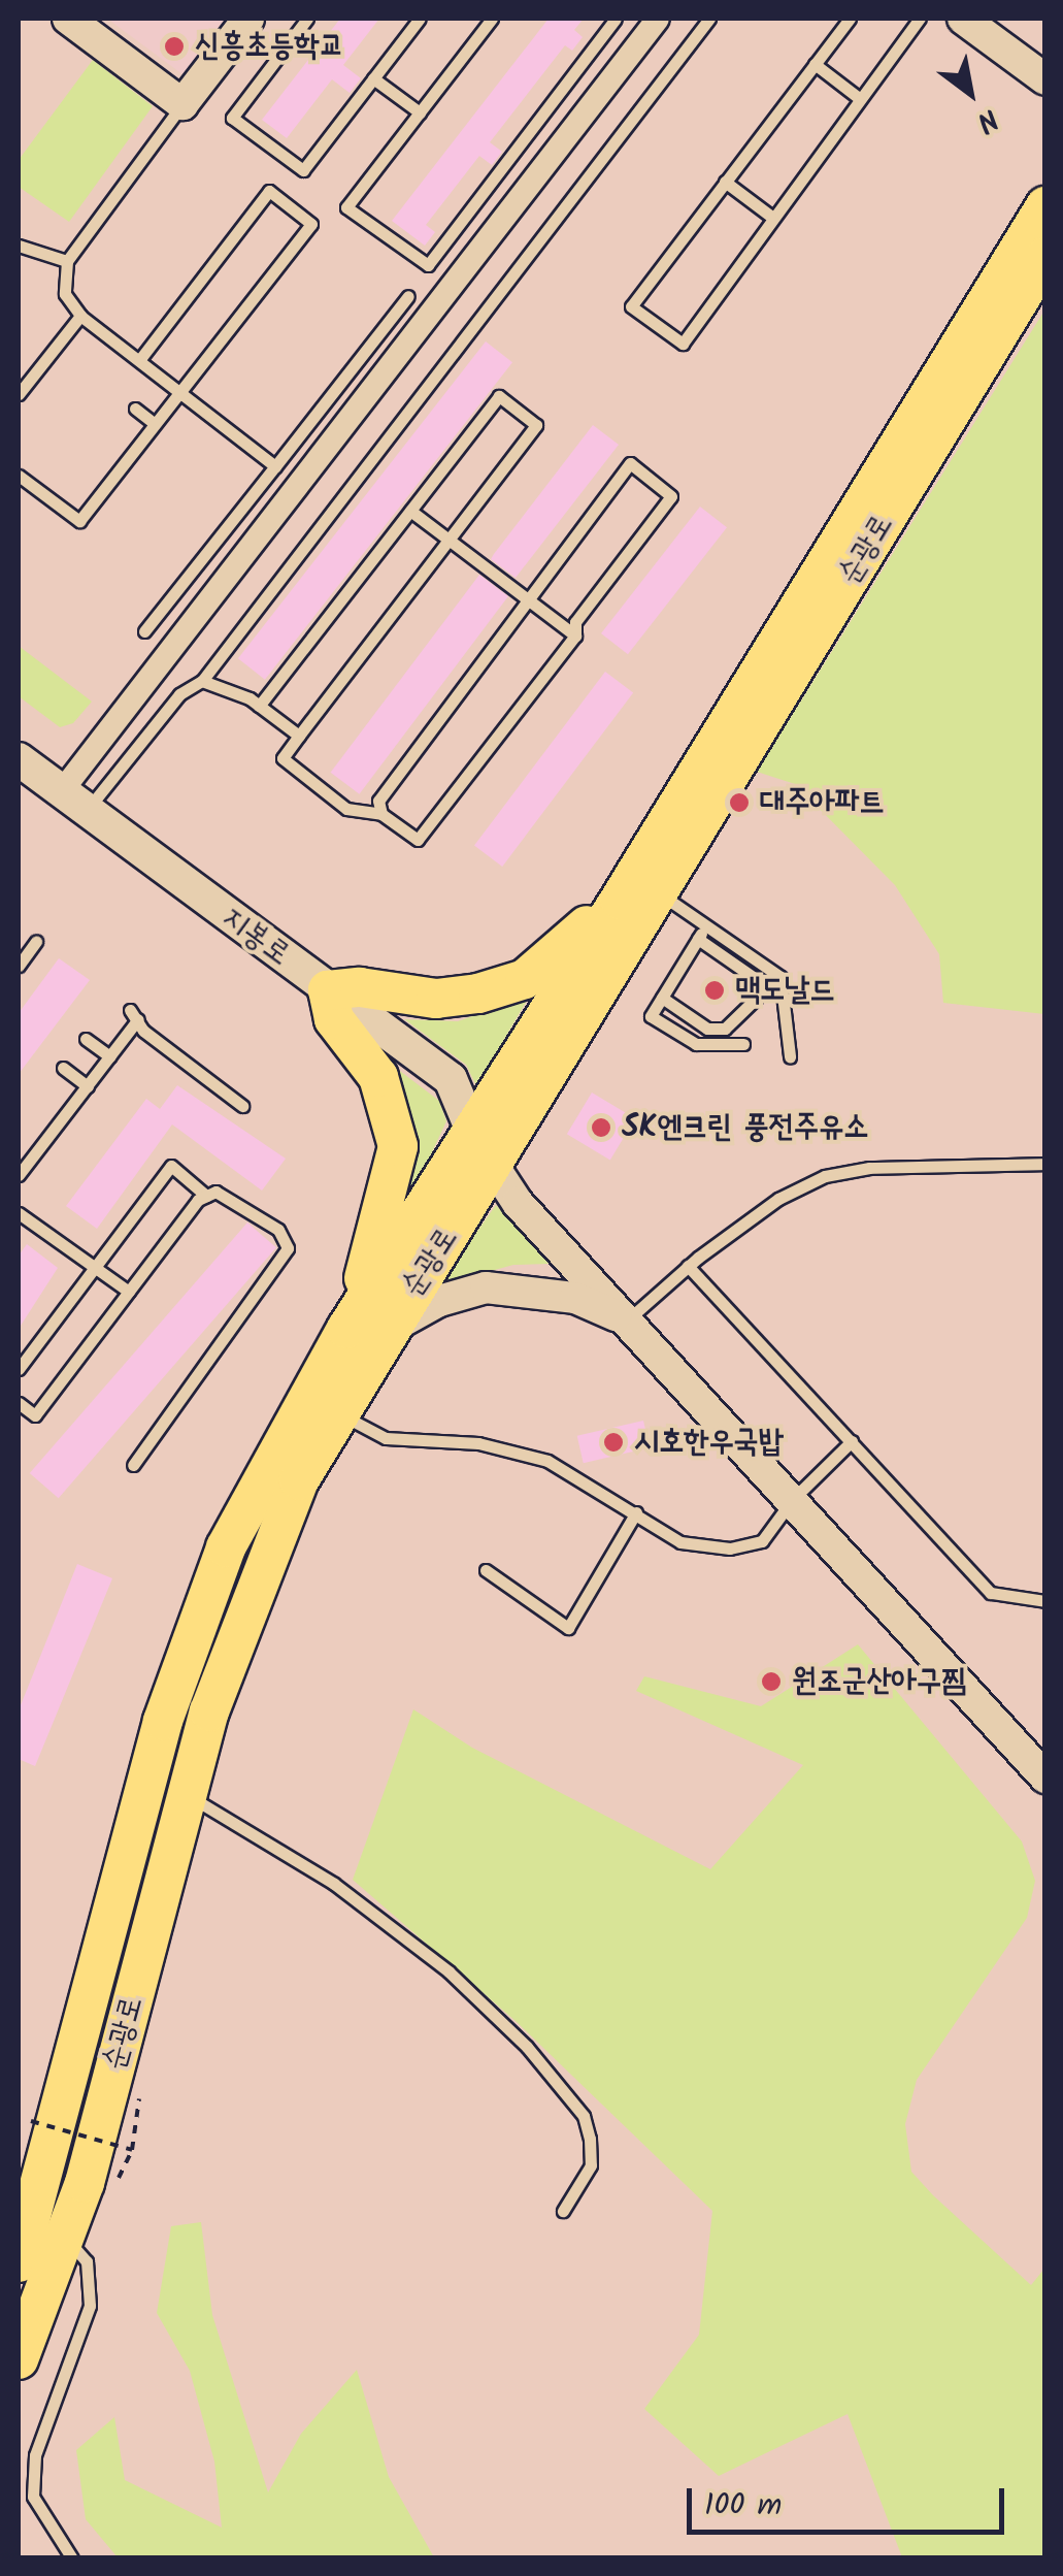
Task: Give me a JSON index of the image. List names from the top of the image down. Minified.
{"streets":{"main road":["순광로","지봉로"]},"crossings":[["순광로","지봉로"]],"places":["신흥초등학교","대주아파트","맥도날드","SK엔크린 풍전주유소","시호한우국밥","원조군산아구찜"],"scale_bar":"100 m","north":"bottom right"}
